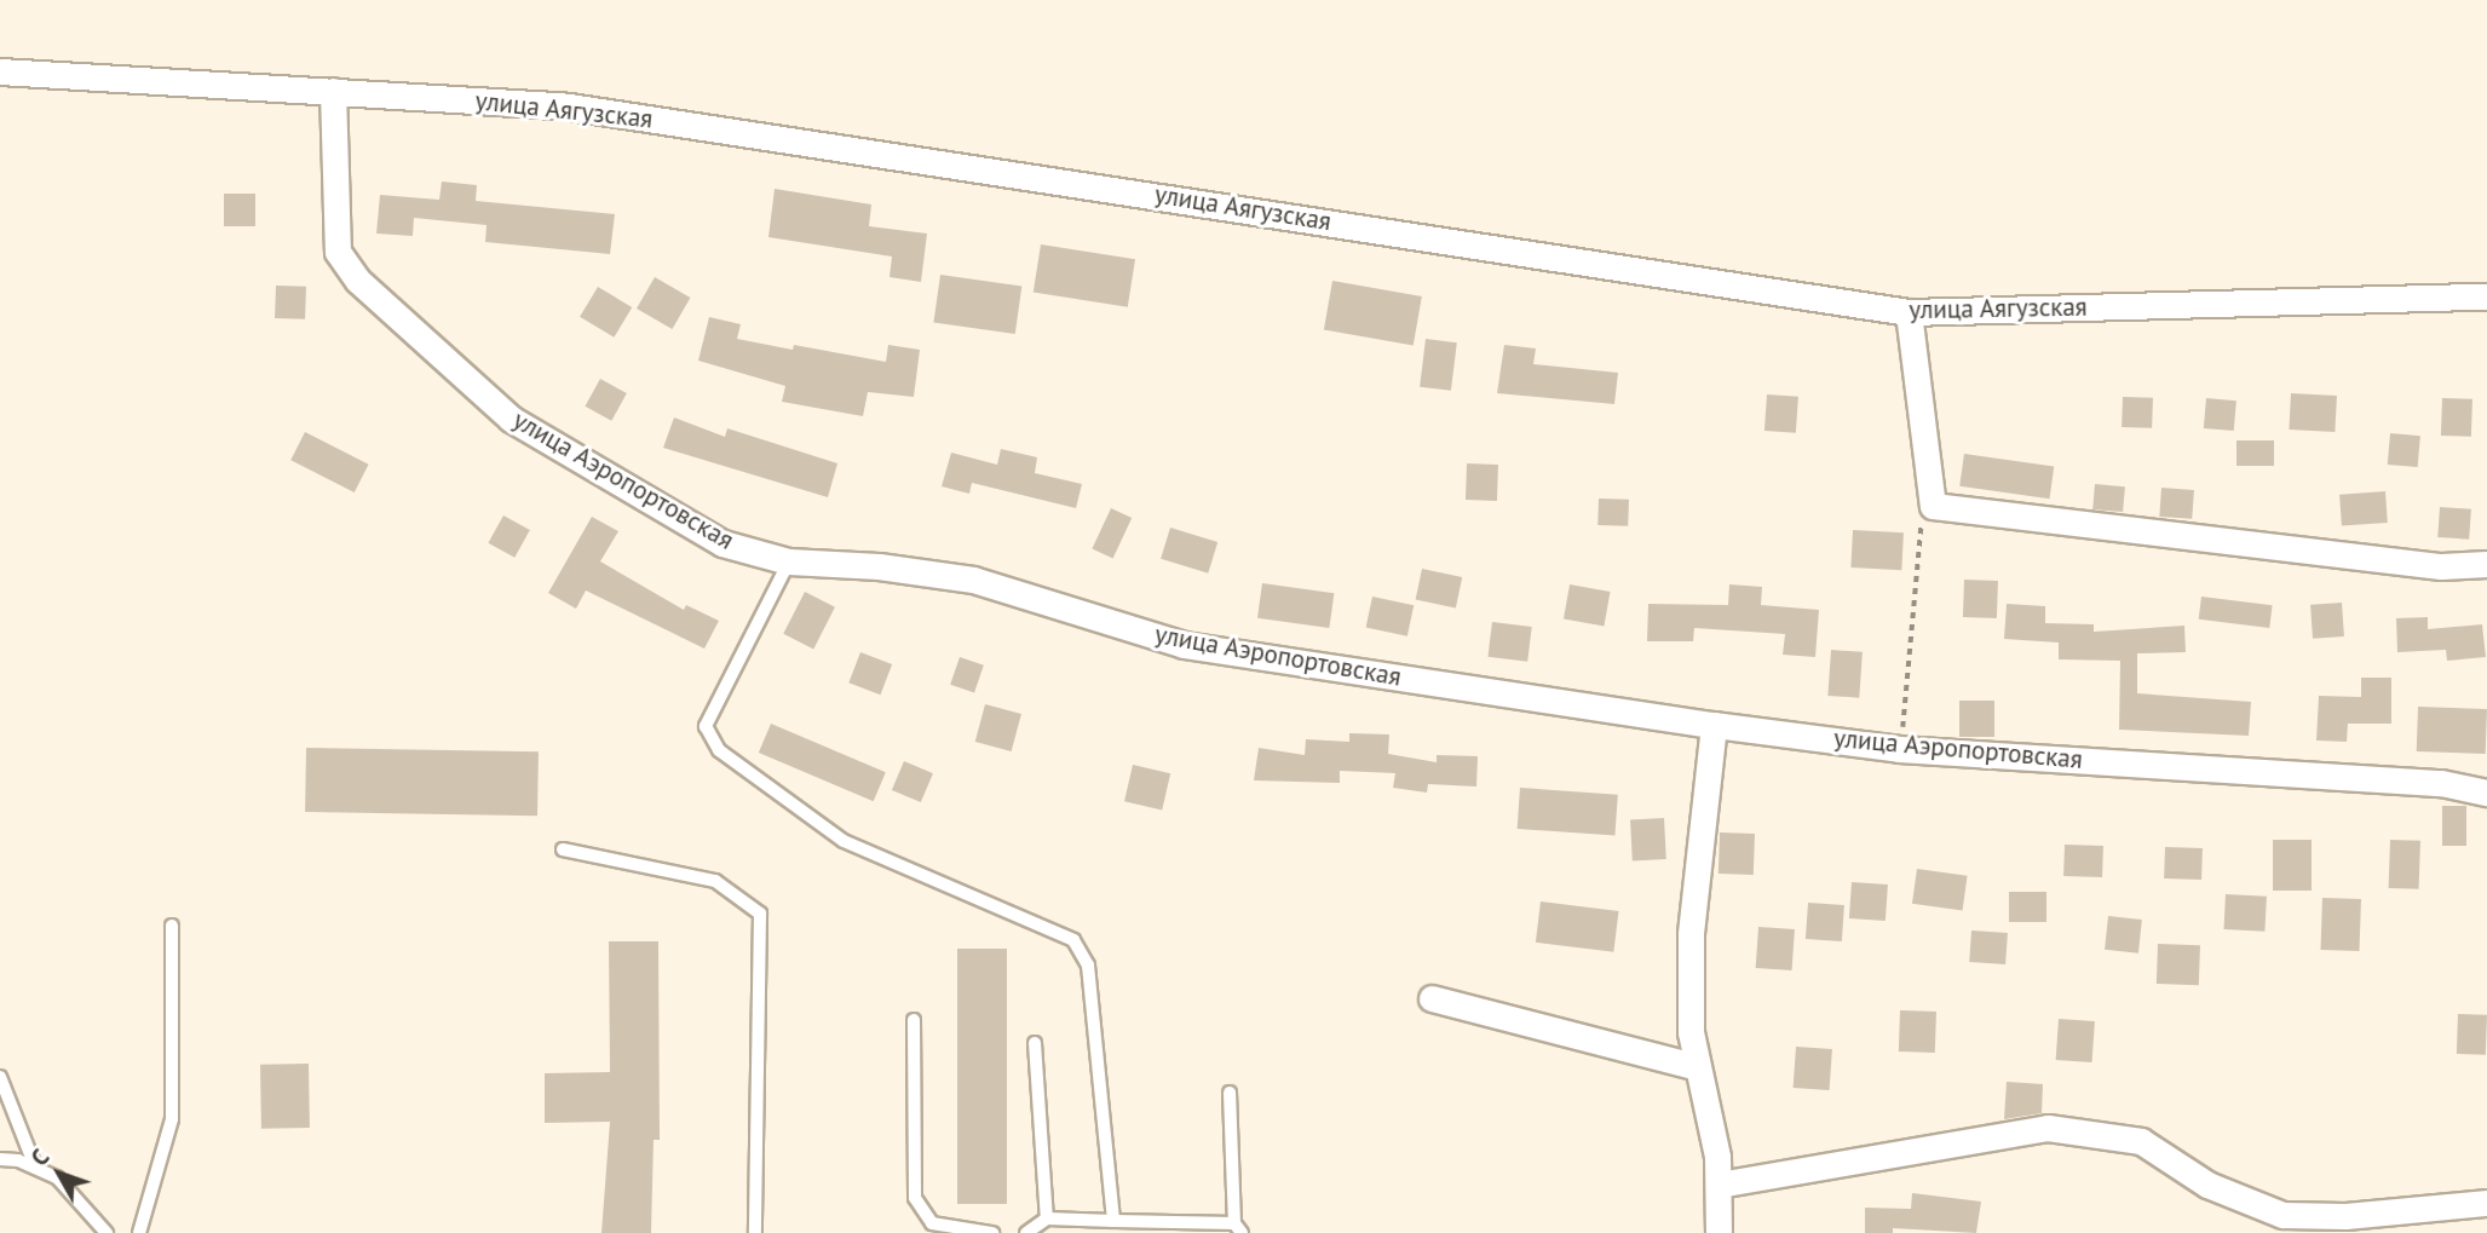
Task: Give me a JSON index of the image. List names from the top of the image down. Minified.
{"streets":{"street":["улица Аягузская","улица Аэропортовская"]},"crossings":[["улица Аягузская","улица Аэропортовская"]],"north":"top left"}
